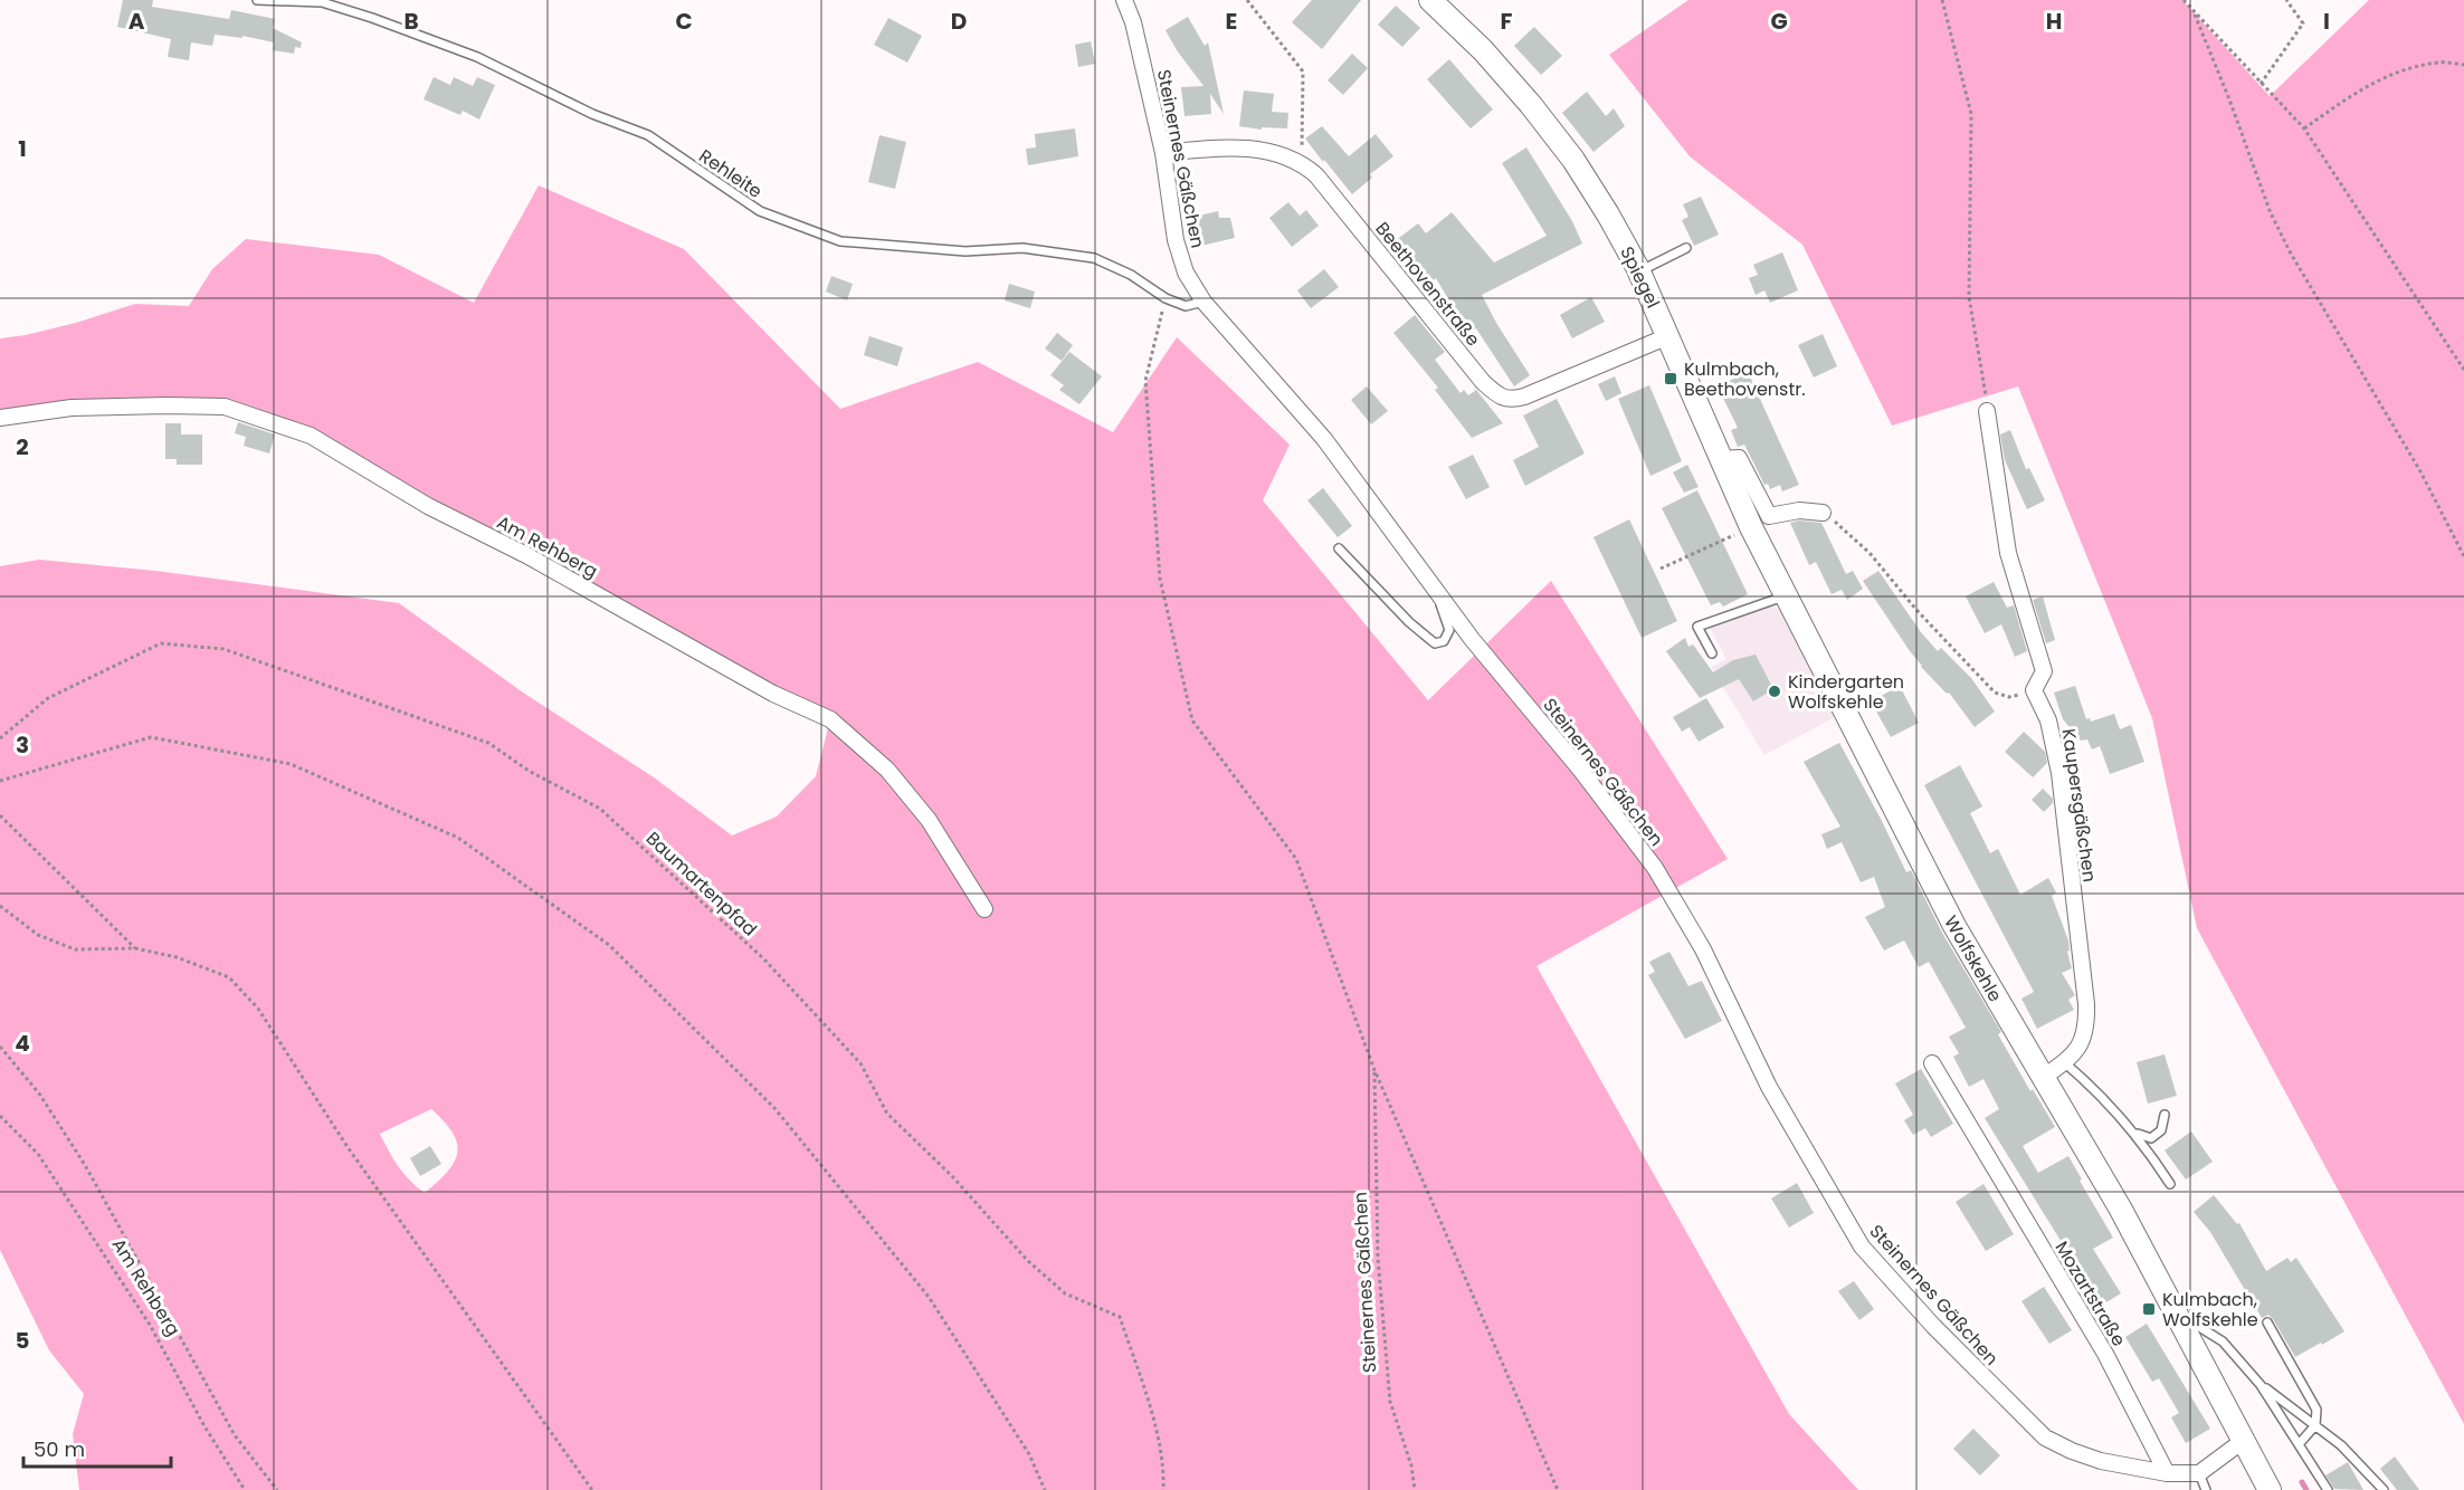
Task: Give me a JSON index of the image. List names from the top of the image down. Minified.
{"streets":{"street":["Steinernes Gäßchen","Spiegel","Beethovenstraße","Am Rehberg","Kaupersgäßchen","Wolfskehle","Mozartstraße"],"lane":["Rehleite"],"path":["Baumartenpfad"]},"crossings":[["Steinernes Gäßchen","Rehleite"],["Steinernes Gäßchen","Beethovenstraße"],["Steinernes Gäßchen","Mozartstraße"],["Spiegel","Beethovenstraße"],["Spiegel","Wolfskehle"],["Kaupersgäßchen","Wolfskehle"]],"places":{"transit":["Kulmbach, Beethovenstr.","Kulmbach, Wolfskehle"],"other":["Kindergarten Wolfskehle"]},"scale_bar":"50 m","grid":{"columns":["A","B","C","D","E","F","G","H","I"],"rows":["1","2","3","4","5"]}}
